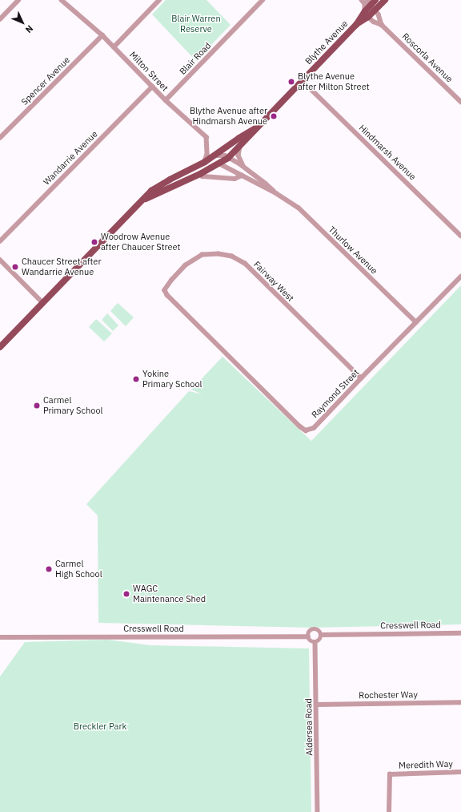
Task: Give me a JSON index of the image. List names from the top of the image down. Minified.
{"streets":{"main road":["Blythe Avenue"],"street":["Roscorla Avenue","Blair Road","Milton Street","Spencer Avenue","Hindmarsh Avenue","Wandarrie Avenue","Thurlow Avenue","Fairway West","Raymond Street","Cresswell Road","Rochester Way","Aldersea Road","Meredith Way"]},"crossings":[["Blythe Avenue","Roscorla Avenue"],["Blythe Avenue","Milton Street"],["Blythe Avenue","Hindmarsh Avenue"],["Blythe Avenue","Thurlow Avenue"],["Blair Road","Milton Street"],["Milton Street","Spencer Avenue"],["Milton Street","Wandarrie Avenue"],["Thurlow Avenue","Raymond Street"],["Fairway West","Raymond Street"],["Cresswell Road","Aldersea Road"],["Rochester Way","Aldersea Road"]],"parks":["Blair Warren Reserve","Breckler Park"],"places":["Blythe Avenue after Milton Street","Blythe Avenue after Hindmarsh Avenue","Woodrow Avenue after Chaucer Street","Chaucer Street after Wandarrie Avenue","Yokine Primary School","Carmel Primary School","Carmel High School","WAGC Maintenance Shed"],"north":"bottom right"}
